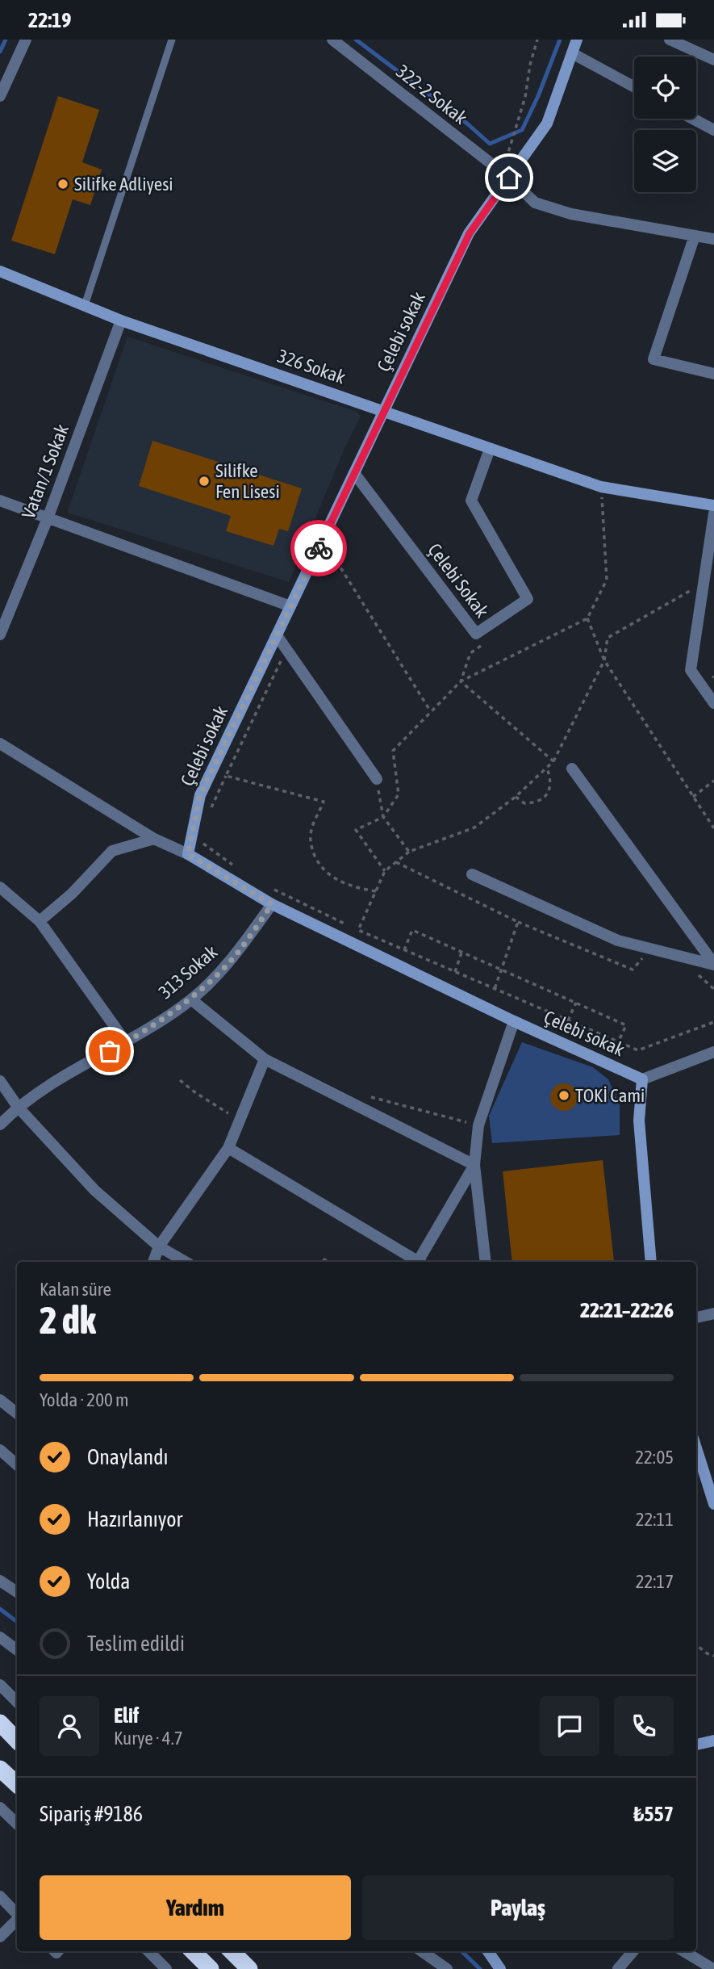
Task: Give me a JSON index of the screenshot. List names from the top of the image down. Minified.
{"streets":{"street":["322-2 Sokak","Çelebi sokak","326 Sokak","Vatan/1 Sokak","Çelebi Sokak","313 Sokak"]},"crossings":[["322-2 Sokak","Çelebi sokak"],["Çelebi sokak","326 Sokak"],["Çelebi sokak","Çelebi Sokak"],["Çelebi sokak","313 Sokak"],["326 Sokak","Vatan/1 Sokak"],["326 Sokak","Çelebi Sokak"]],"places":["Silifke Adliyesi","Silifke Fen Lisesi","TOKİ Cami"],"page":{"status":"22:19","heading":["2 dk","Kalan süre","22:21–22:26"],"panel":["Elif","Kurye · 4.7","Sipariş #9186","₺557"],"bar":"Yolda · 200 m","list":[["Onaylandı","22:05"],["Hazırlanıyor","22:11"],["Yolda","22:17"],"Teslim edildi"],"buttons":["Yardım","Paylaş"]}}
